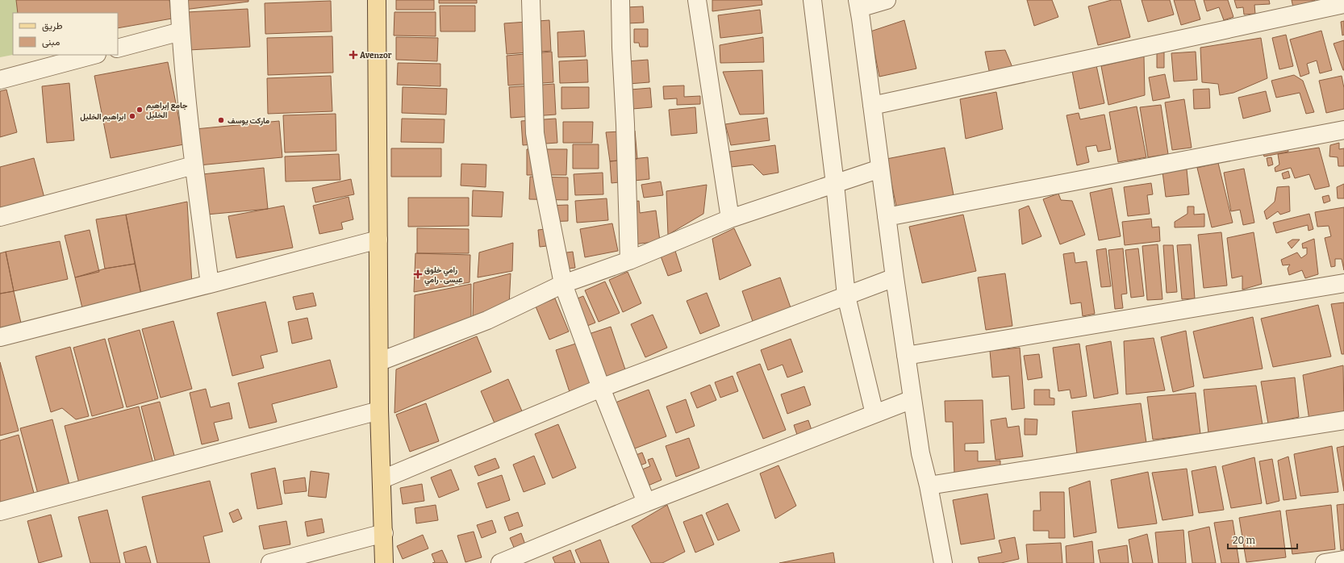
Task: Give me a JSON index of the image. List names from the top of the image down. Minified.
{"places":{"health":["Avenzor","رامي خلوق عيسى . رامي"],"other":["جامع إبراهيم الخليل","ابراهيم الخليل","ماركت يوسف"]},"legend":["طريق","مبنى"],"scale_bar":"20 m"}
